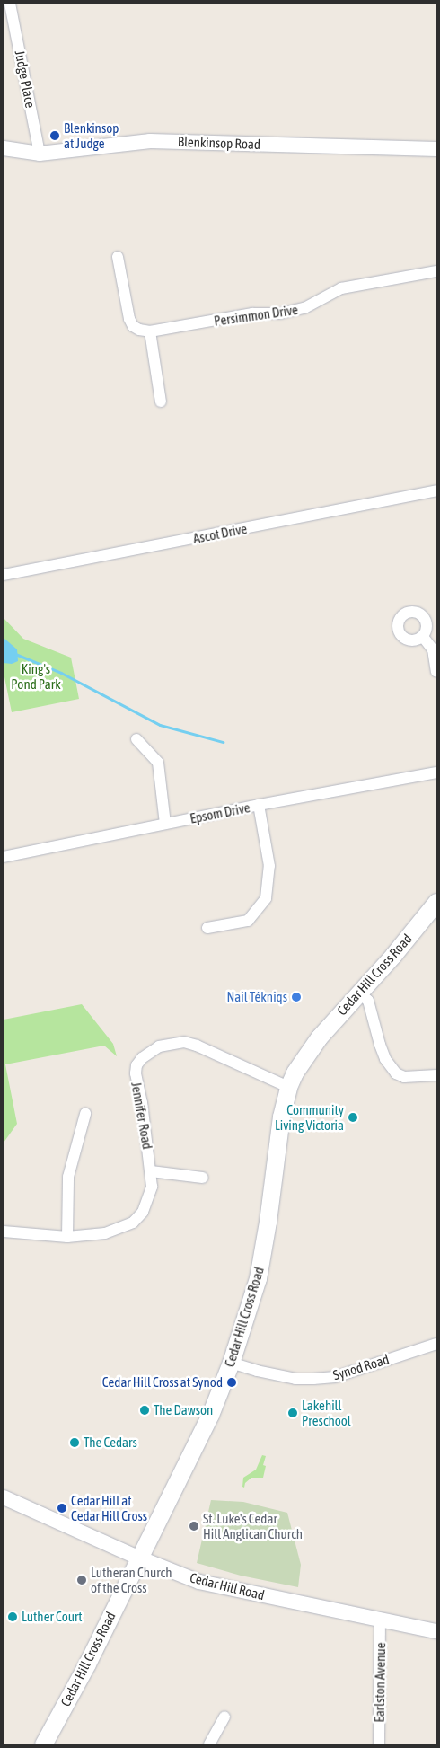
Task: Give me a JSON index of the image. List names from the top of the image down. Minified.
{"streets":{"main road":["Cedar Hill Cross Road"],"street":["Judge Place","Blenkinsop Road","Persimmon Drive","Ascot Drive","Epsom Drive","Jennifer Road","Synod Road","Cedar Hill Road","Earlston Avenue"]},"crossings":[["Judge Place","Blenkinsop Road"],["Cedar Hill Cross Road","Jennifer Road"],["Cedar Hill Cross Road","Synod Road"],["Cedar Hill Cross Road","Cedar Hill Road"],["Cedar Hill Road","Earlston Avenue"]],"parks":["King's Pond Park"],"places":["Blenkinsop at Judge","Nail Tékniqs","Community Living Victoria","Cedar Hill Cross at Synod","The Dawson","Lakehill Preschool","The Cedars","Cedar Hill at Cedar Hill Cross","St. Luke's Cedar Hill Anglican Church","Lutheran Church of the Cross","Luther Court"]}
